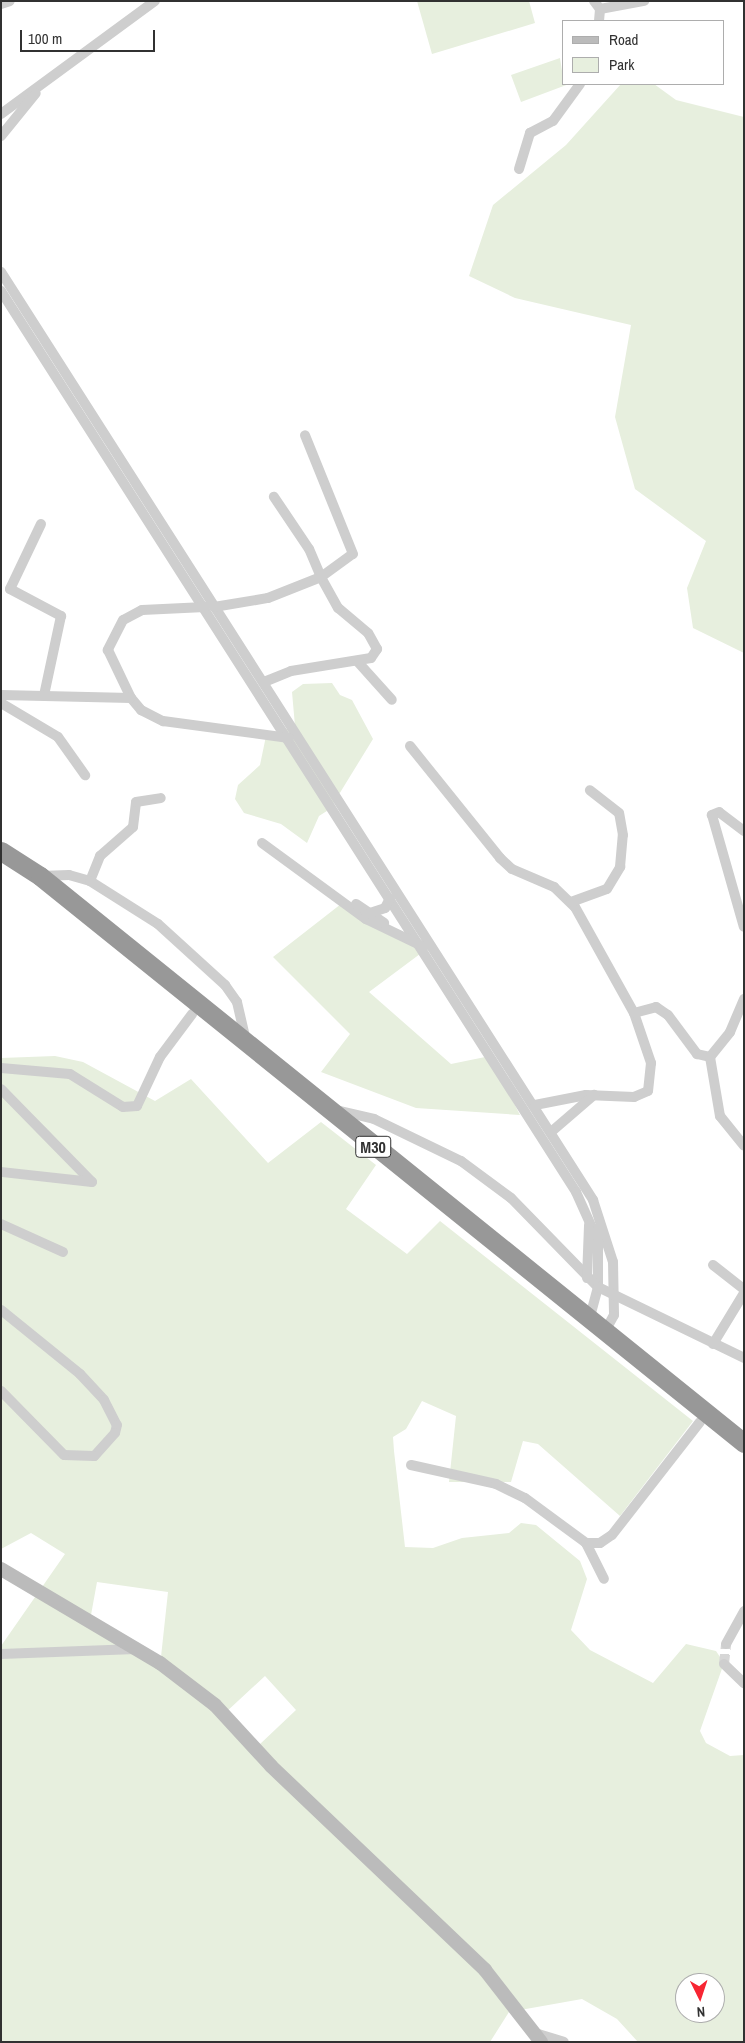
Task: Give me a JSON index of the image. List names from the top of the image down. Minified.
{"streets":{"highway":["M30"]},"legend":["Road","Park"],"scale_bar":"100 m","north":"bottom"}
